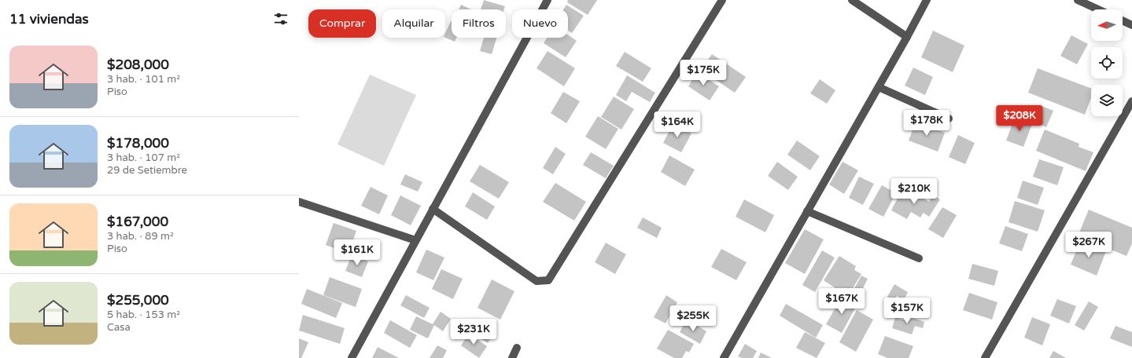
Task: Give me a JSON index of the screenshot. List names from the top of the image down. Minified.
{"north":"left","page":{"heading":"11 viviendas","chip":["Comprar","Alquilar","Filtros","Nuevo"],"list":[{"name":"$208,000","note":"3 hab. · 101 m² · Piso"},{"name":"$178,000","note":"3 hab. · 107 m² · 29 de Setiembre"},{"name":"$167,000","note":"3 hab. · 89 m² · Piso"},{"name":"$255,000","note":"5 hab. · 153 m² · Casa"}],"price":["$175K","$208K","$178K","$164K","$210K","$267K","$161K","$167K","$157K","$255K","$231K"]}}
